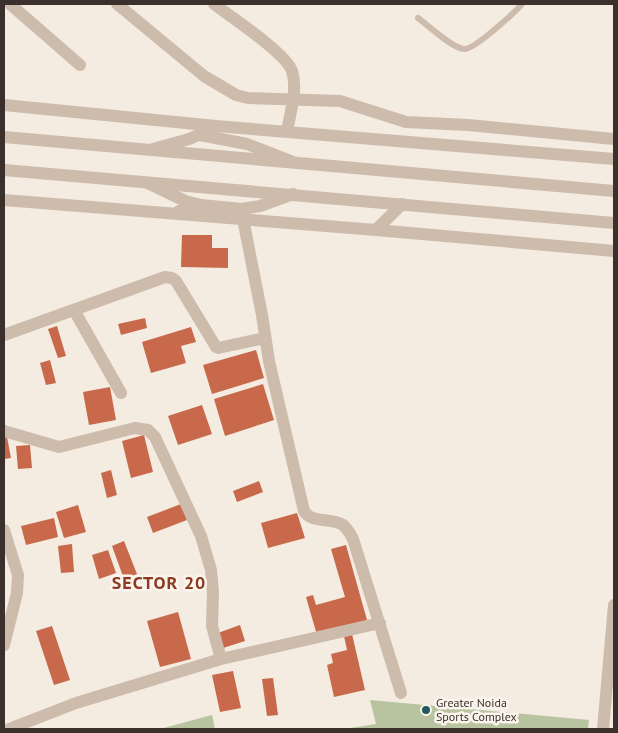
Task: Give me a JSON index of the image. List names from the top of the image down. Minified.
{"districts":["SECTOR 20"],"places":["Greater Noida Sports Complex"]}
